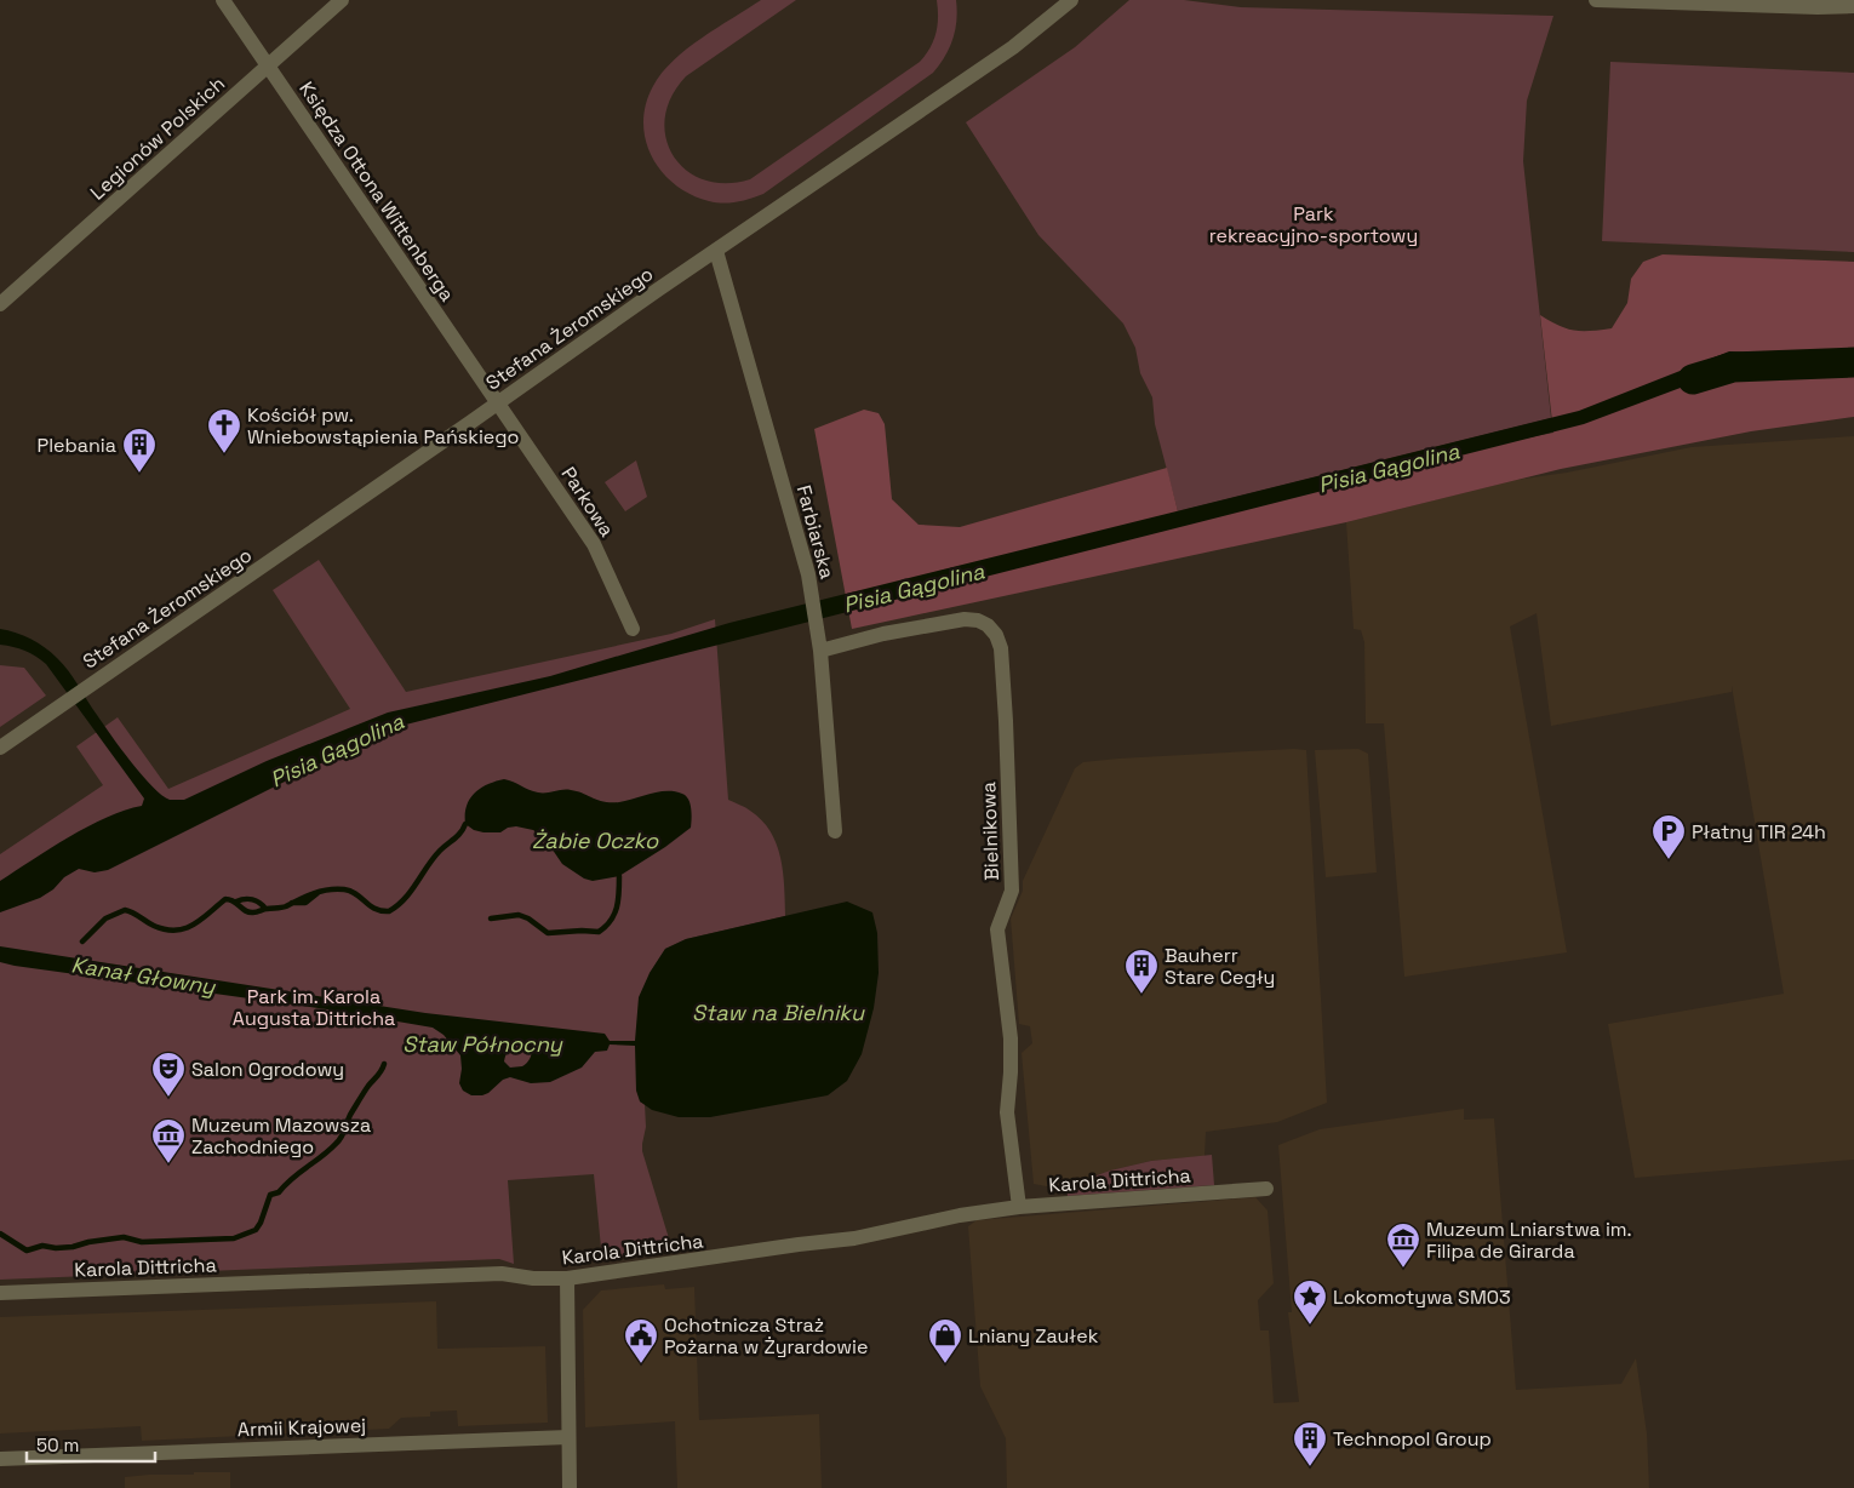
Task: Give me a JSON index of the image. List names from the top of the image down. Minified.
{"streets":{"street":["Legionów Polskich","Księdza Ottona Wittenberga","Stefana Żeromskiego","Parkowa","Farbiarska","Bielnikowa","Karola Dittricha","Armii Krajowej"]},"crossings":[["Legionów Polskich","Księdza Ottona Wittenberga"],["Księdza Ottona Wittenberga","Stefana Żeromskiego"],["Księdza Ottona Wittenberga","Parkowa"],["Stefana Żeromskiego","Parkowa"],["Stefana Żeromskiego","Farbiarska"],["Farbiarska","Bielnikowa"],["Bielnikowa","Karola Dittricha"]],"water":["Pisia Gągolina","Żabie Oczko","Kanał Głowny","Staw na Bielniku","Staw Północny"],"parks":["Park rekreacyjno-sportowy","Park im. Karola Augusta Dittricha"],"places":{"church":["Kościół pw. Wniebowstąpienia Pańskiego"],"building":["Plebania","Bauherr Stare Cegły","Technopol Group"],"parking":["Płatny TIR 24h"],"theatre":["Salon Ogrodowy"],"museum":["Muzeum Mazowsza Zachodniego","Muzeum Lniarstwa im. Filipa de Girarda"],"place":["Lokomotywa SM03"],"public building":["Ochotnicza Straż Pożarna w Żyrardowie"],"shop":["Lniany Zaułek"]},"scale_bar":"50 m"}
